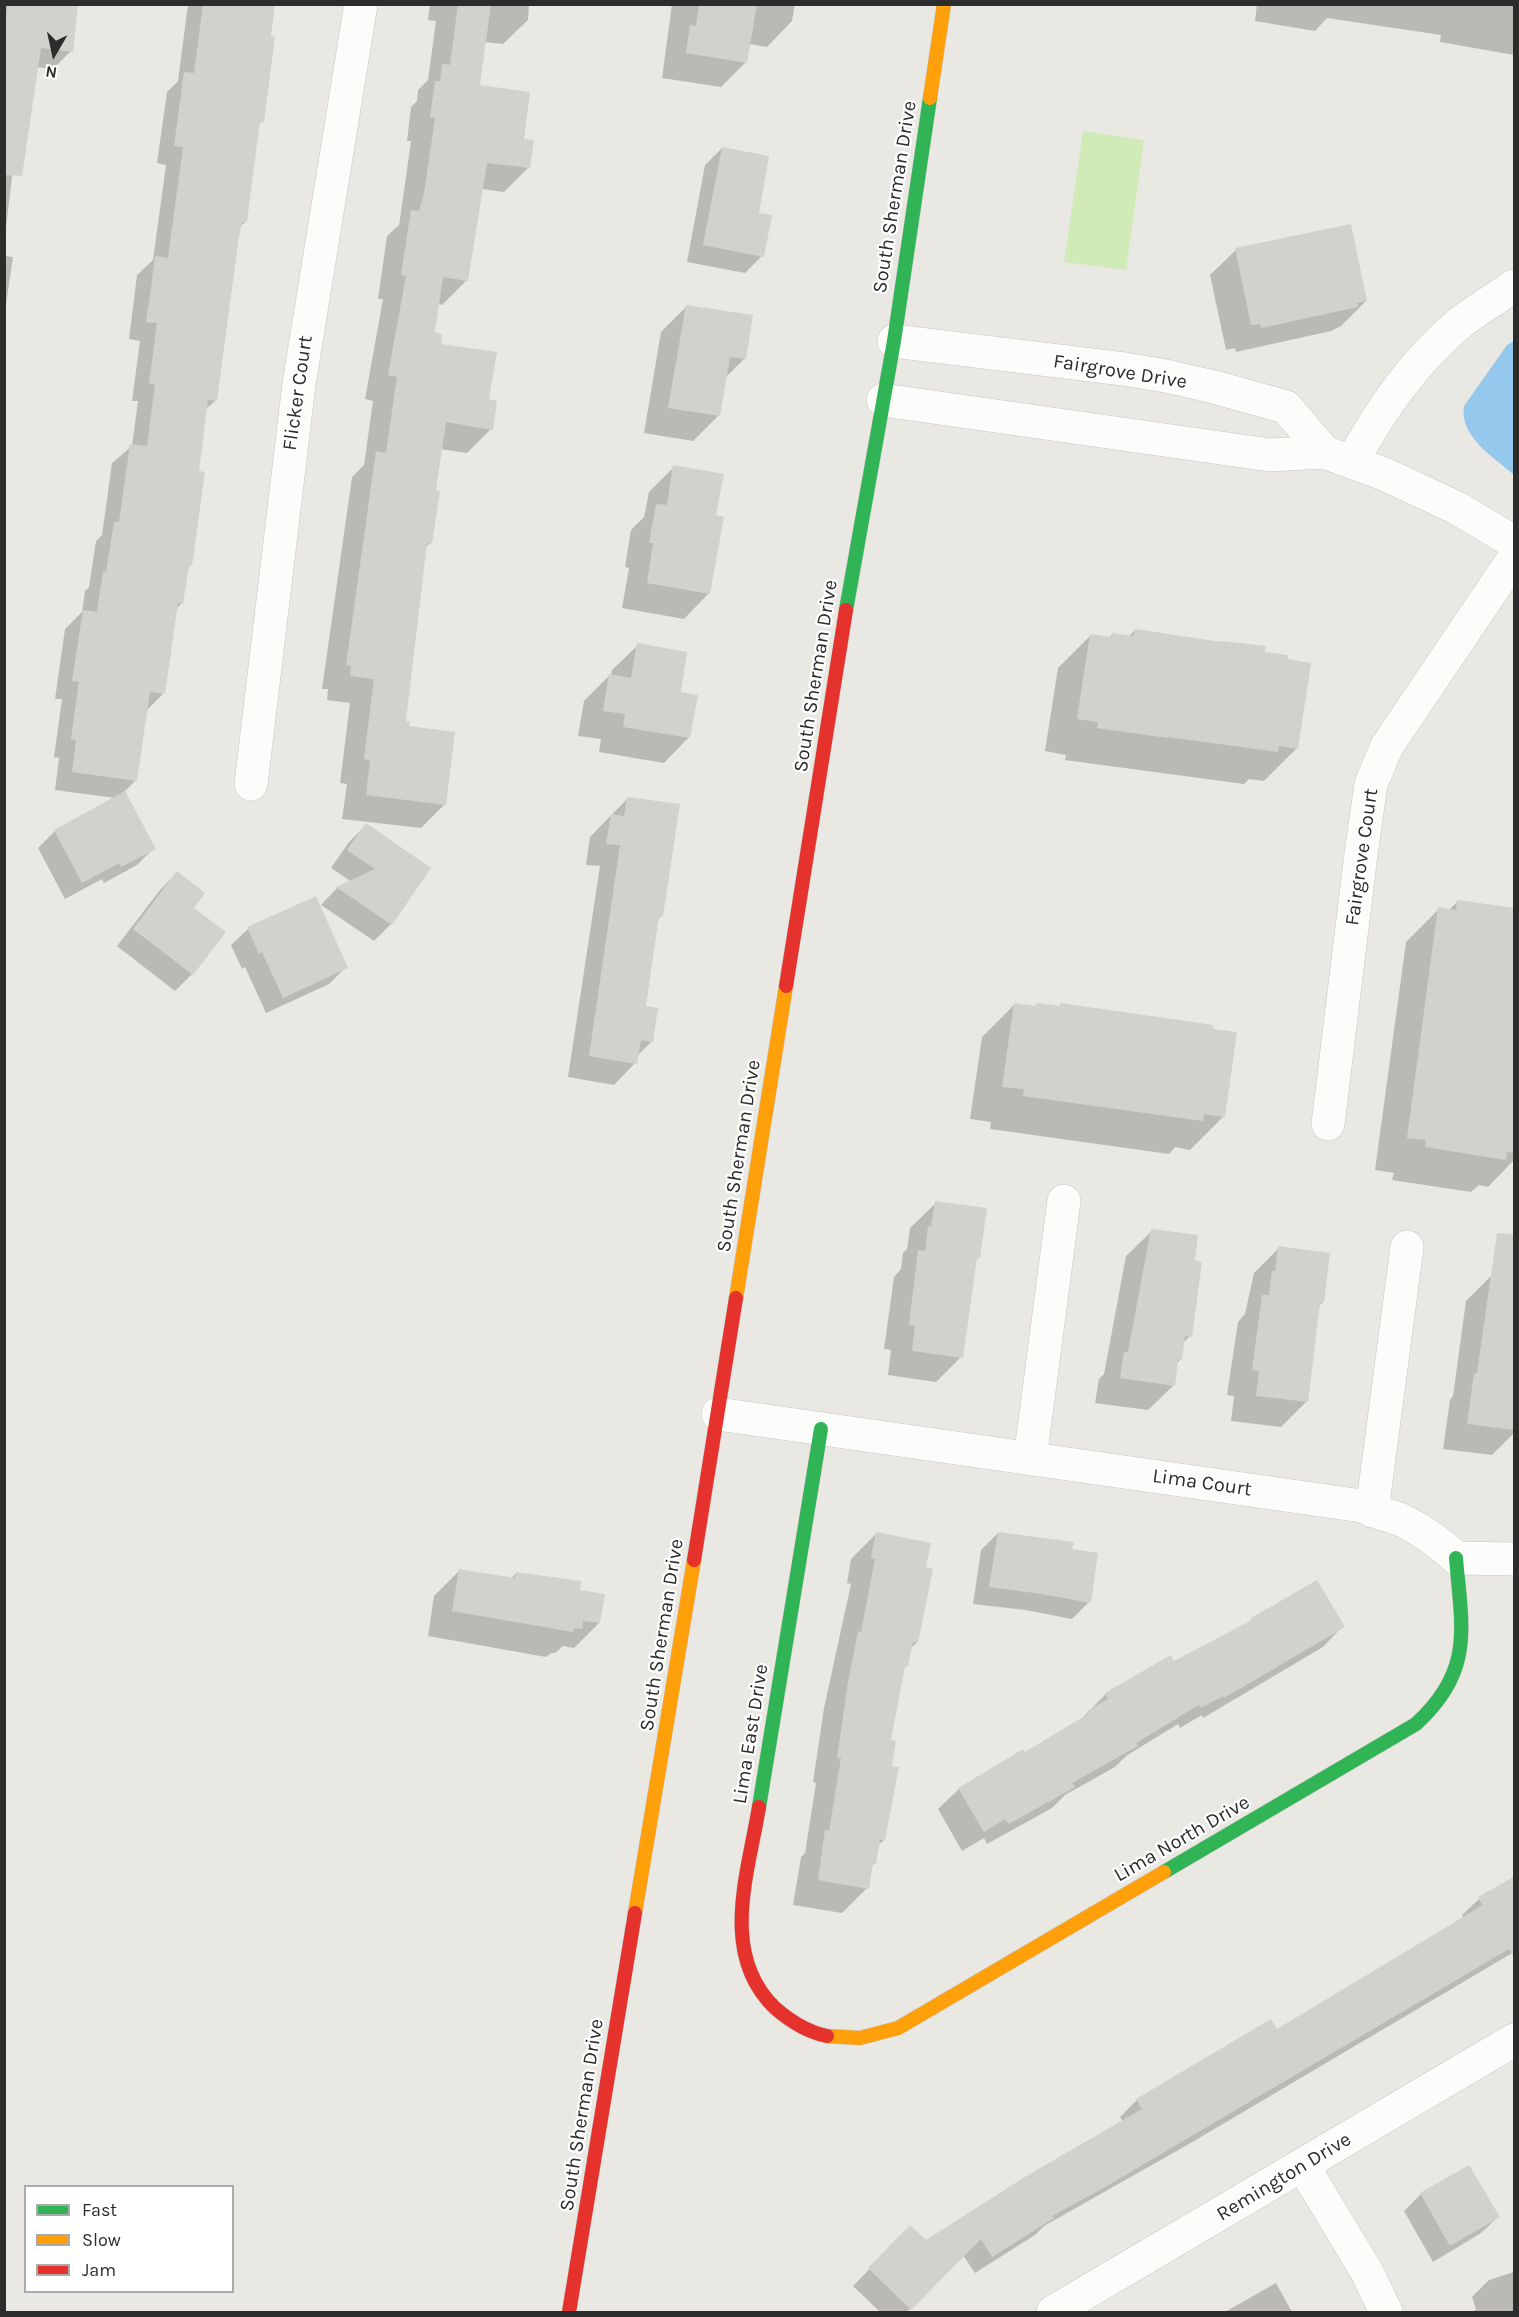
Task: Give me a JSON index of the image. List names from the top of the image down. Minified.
{"streets":{"street":["South Sherman Drive","Fairgrove Drive","Flicker Court","Fairgrove Court","Lima Court","Lima East Drive","Lima North Drive","Remington Drive"]},"crossings":[["South Sherman Drive","Fairgrove Drive"],["South Sherman Drive","Lima Court"],["Lima Court","Lima East Drive"],["Lima Court","Lima North Drive"],["Lima East Drive","Lima North Drive"]],"legend":["Fast","Slow","Jam"],"north":"bottom"}
